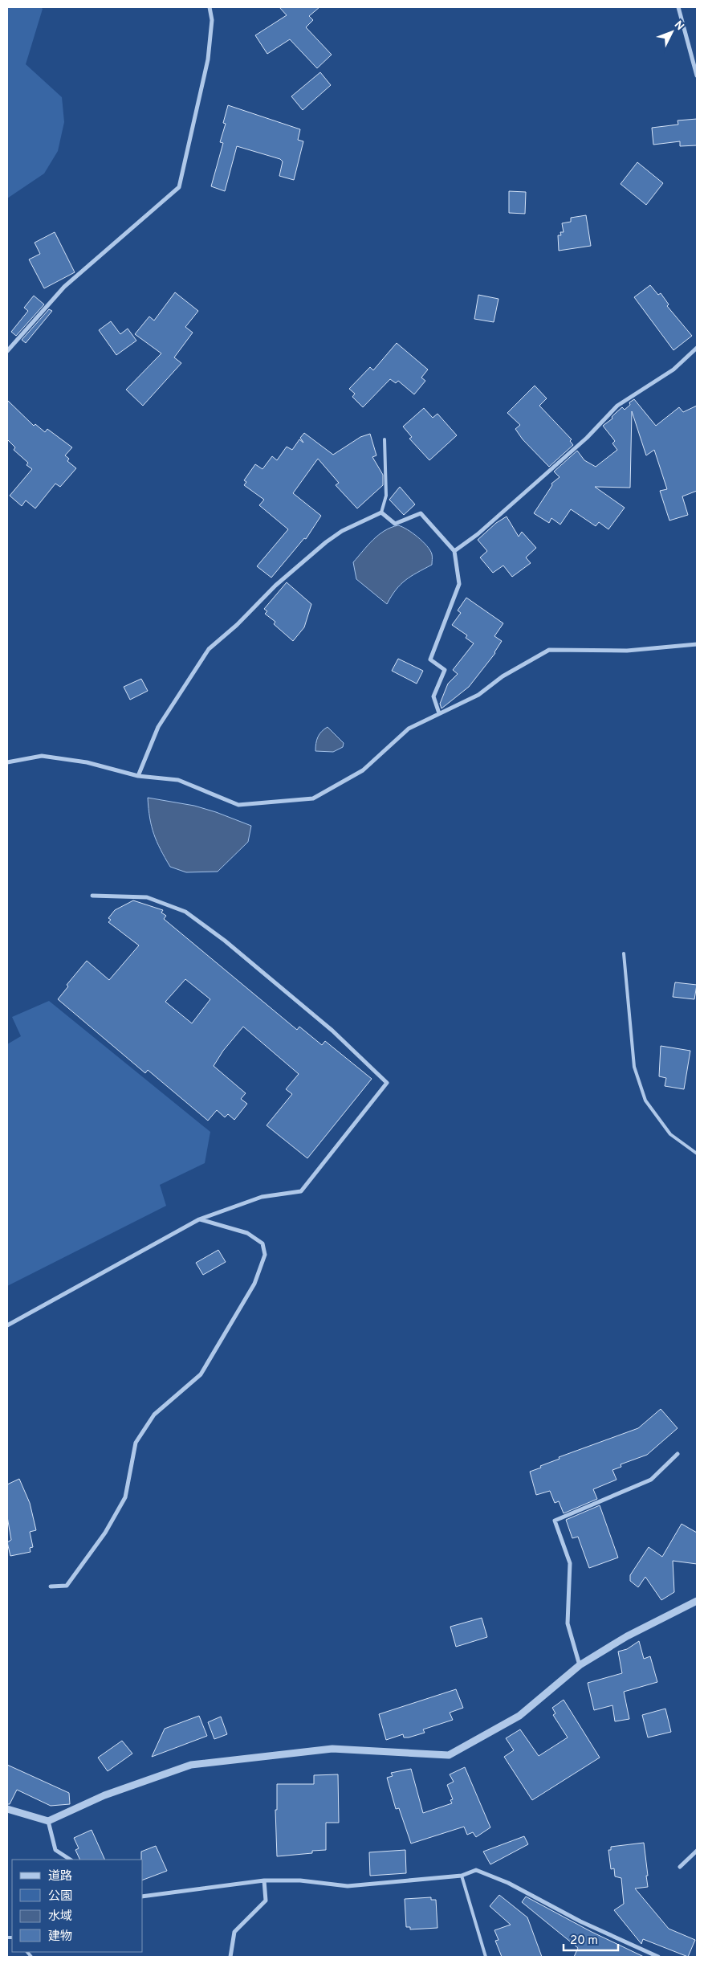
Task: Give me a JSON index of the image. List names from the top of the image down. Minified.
{"legend":["道路","公園","水域","建物"],"scale_bar":"20 m","north":"top right"}
